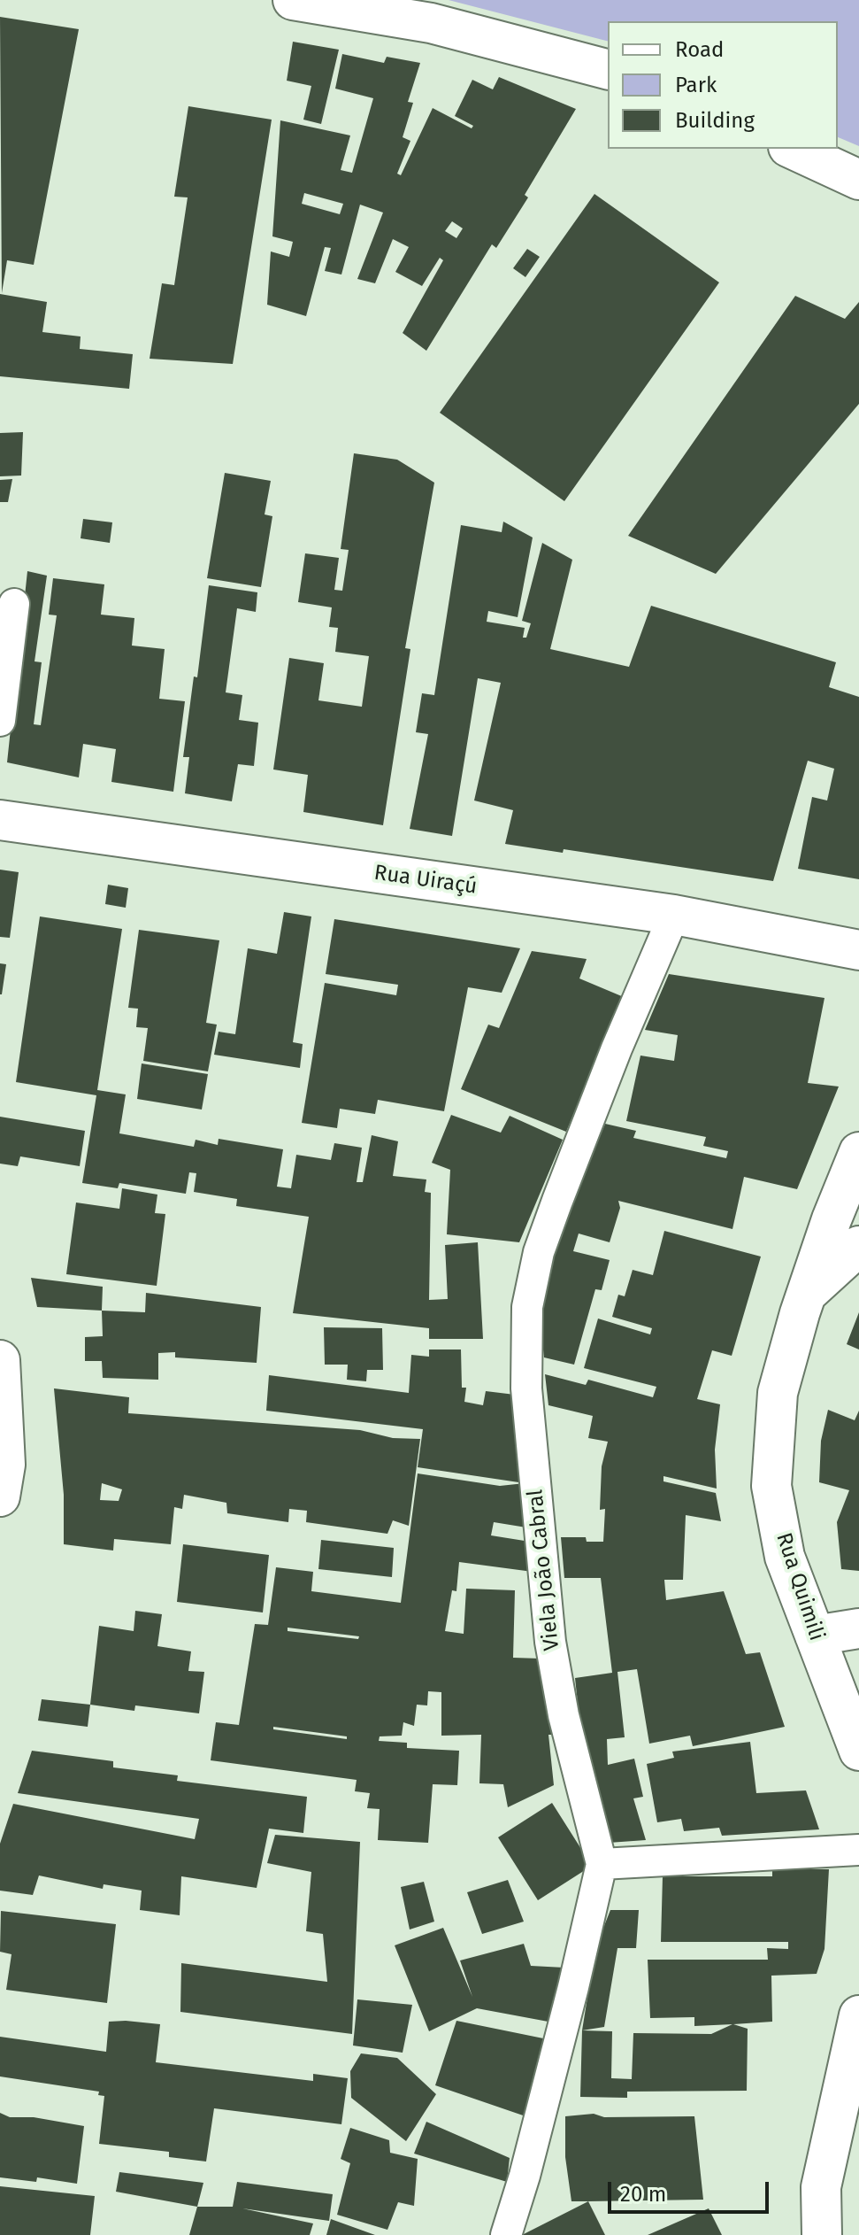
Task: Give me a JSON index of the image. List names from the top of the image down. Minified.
{"streets":{"street":["Rua Uiraçú","Rua Quimili"],"lane":["Viela João Cabral"]},"crossings":[["Rua Uiraçú","Viela João Cabral"]],"legend":["Road","Park","Building"],"scale_bar":"20 m"}
